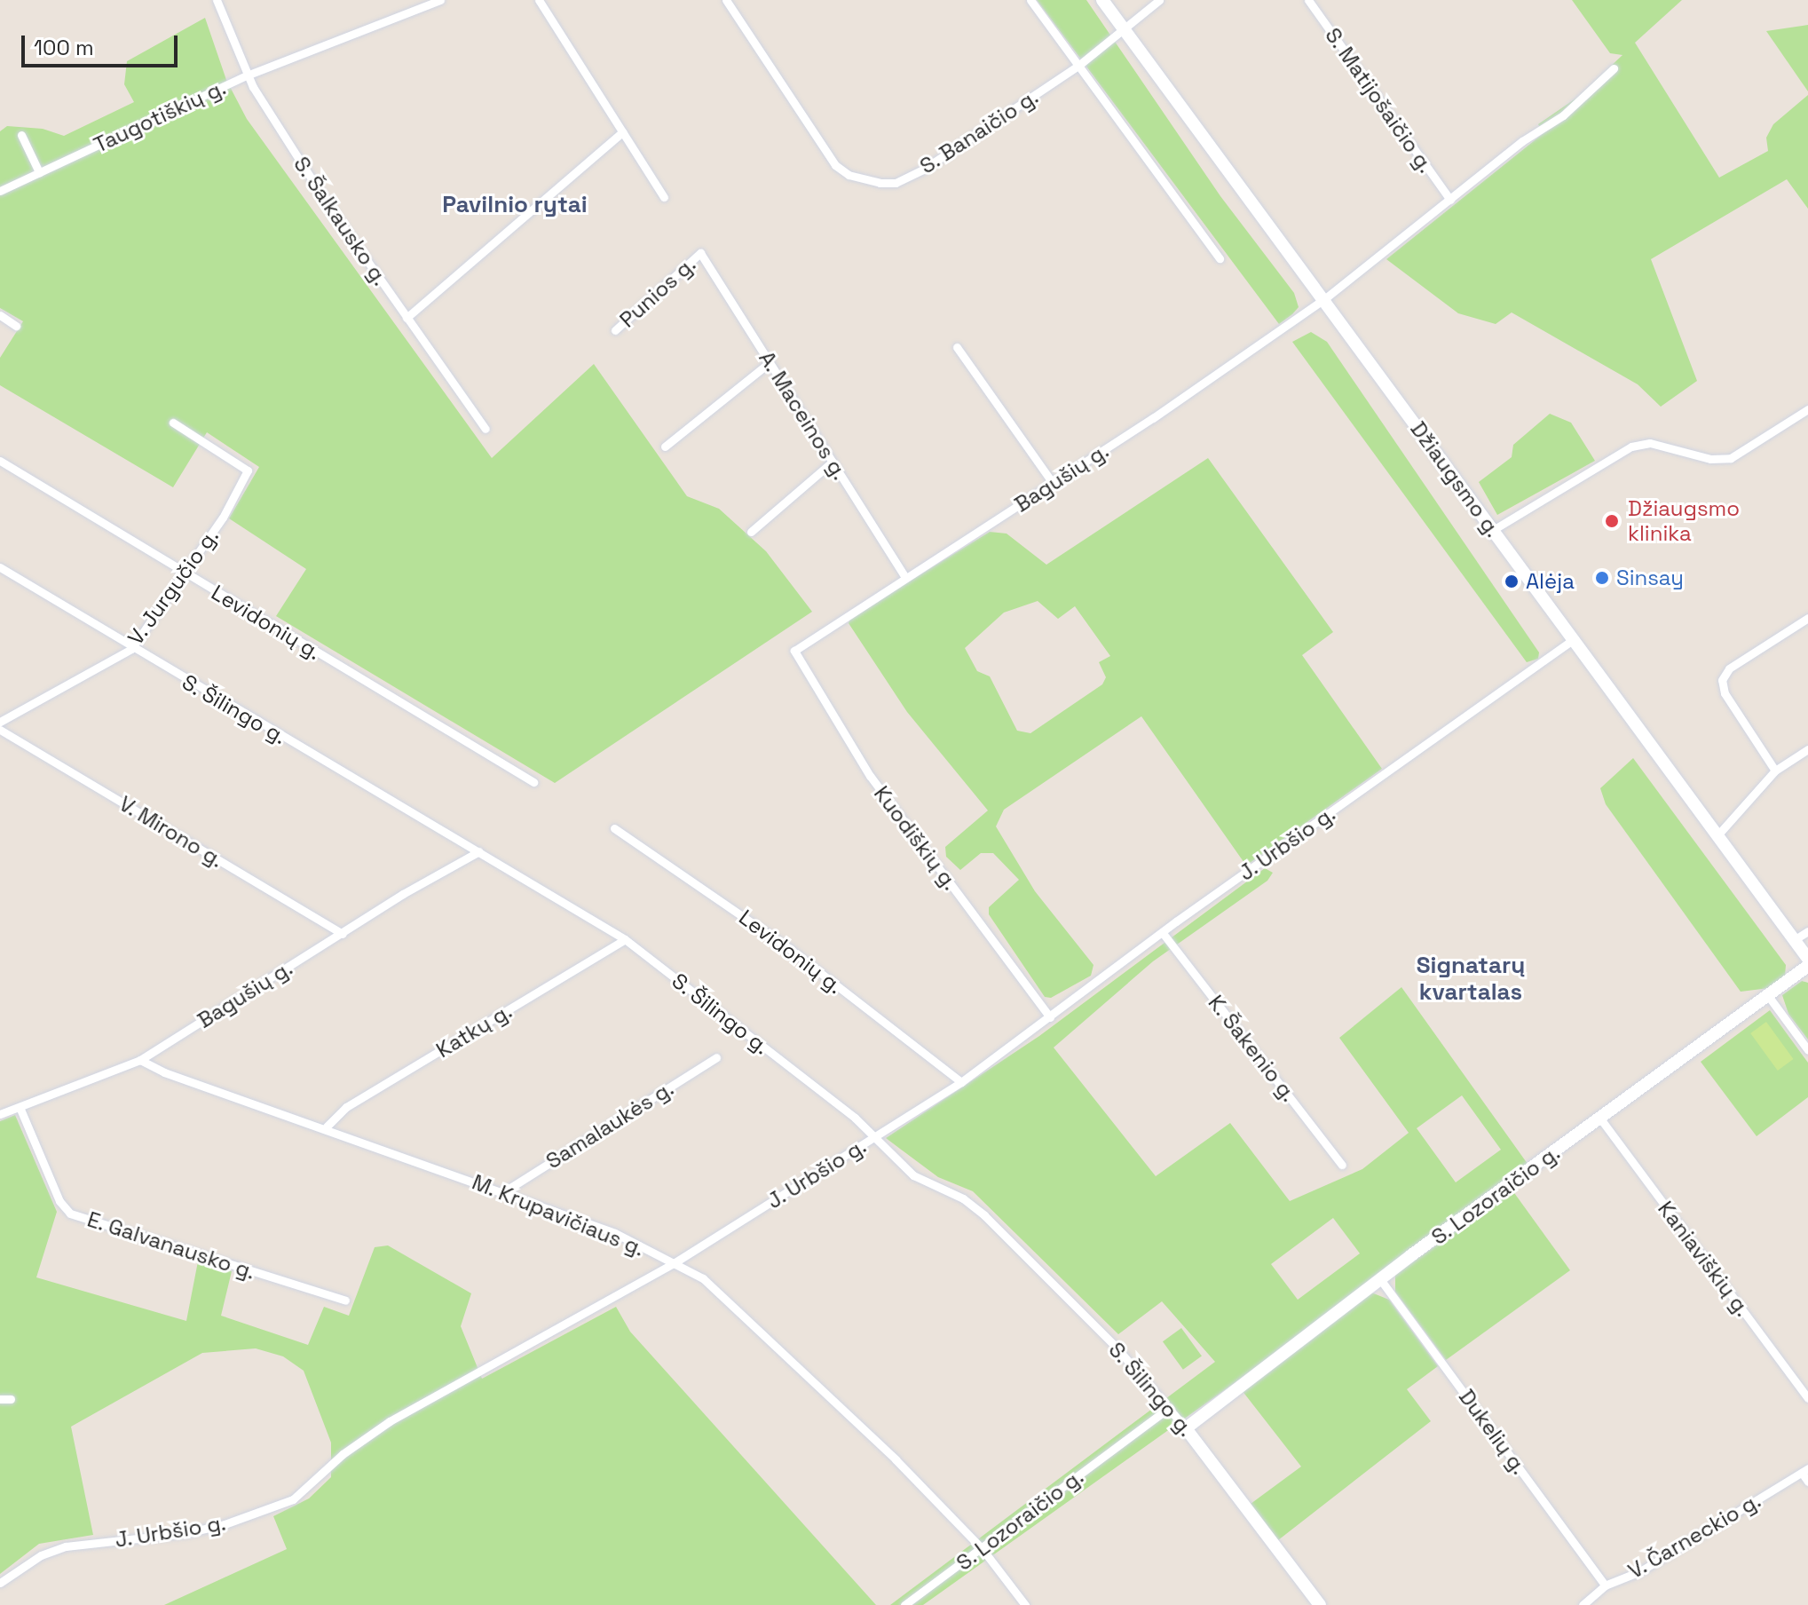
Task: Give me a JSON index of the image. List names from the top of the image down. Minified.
{"streets":{"street":["S. Matijošaičio g.","Taugotiškių g.","S. Banaičio g.","S. Šalkausko g.","Punios g.","A. Maceinos g.","Bagušių g.","Džiaugsmo g.","V. Jurgučio g.","Levidonių g.","S. Šilingo g.","V. Mirono g.","Kuodiškių g.","J. Urbšio g.","Katkų g.","K. Šakenio g.","Samalaukės g.","S. Lozoraičio g.","M. Krupavičiaus g.","E. Galvanausko g.","Kaniaviškių g.","Dukelių g.","V. Čarneckio g."]},"crossings":[["S. Matijošaičio g.","Bagušių g."],["Taugotiškių g.","S. Šalkausko g."],["S. Banaičio g.","Džiaugsmo g."],["Punios g.","A. Maceinos g."],["A. Maceinos g.","Bagušių g."],["Bagušių g.","Džiaugsmo g."],["Bagušių g.","S. Šilingo g."],["Bagušių g.","V. Mirono g."],["Bagušių g.","Kuodiškių g."],["Bagušių g.","M. Krupavičiaus g."],["Bagušių g.","E. Galvanausko g."],["Džiaugsmo g.","J. Urbšio g."],["V. Jurgučio g.","Levidonių g."],["V. Jurgučio g.","S. Šilingo g."],["Levidonių g.","J. Urbšio g."],["S. Šilingo g.","J. Urbšio g."],["S. Šilingo g.","Katkų g."],["S. Šilingo g.","S. Lozoraičio g."],["Kuodiškių g.","J. Urbšio g."],["J. Urbšio g.","K. Šakenio g."],["J. Urbšio g.","M. Krupavičiaus g."],["Katkų g.","M. Krupavičiaus g."],["Samalaukės g.","M. Krupavičiaus g."],["S. Lozoraičio g.","M. Krupavičiaus g."],["S. Lozoraičio g.","Kaniaviškių g."],["S. Lozoraičio g.","Dukelių g."],["Dukelių g.","V. Čarneckio g."]],"districts":["Pavilnio rytai","Signatarų kvartalas"],"places":["Džiaugsmo klinika","Sinsay","Alėja"],"scale_bar":"100 m"}
